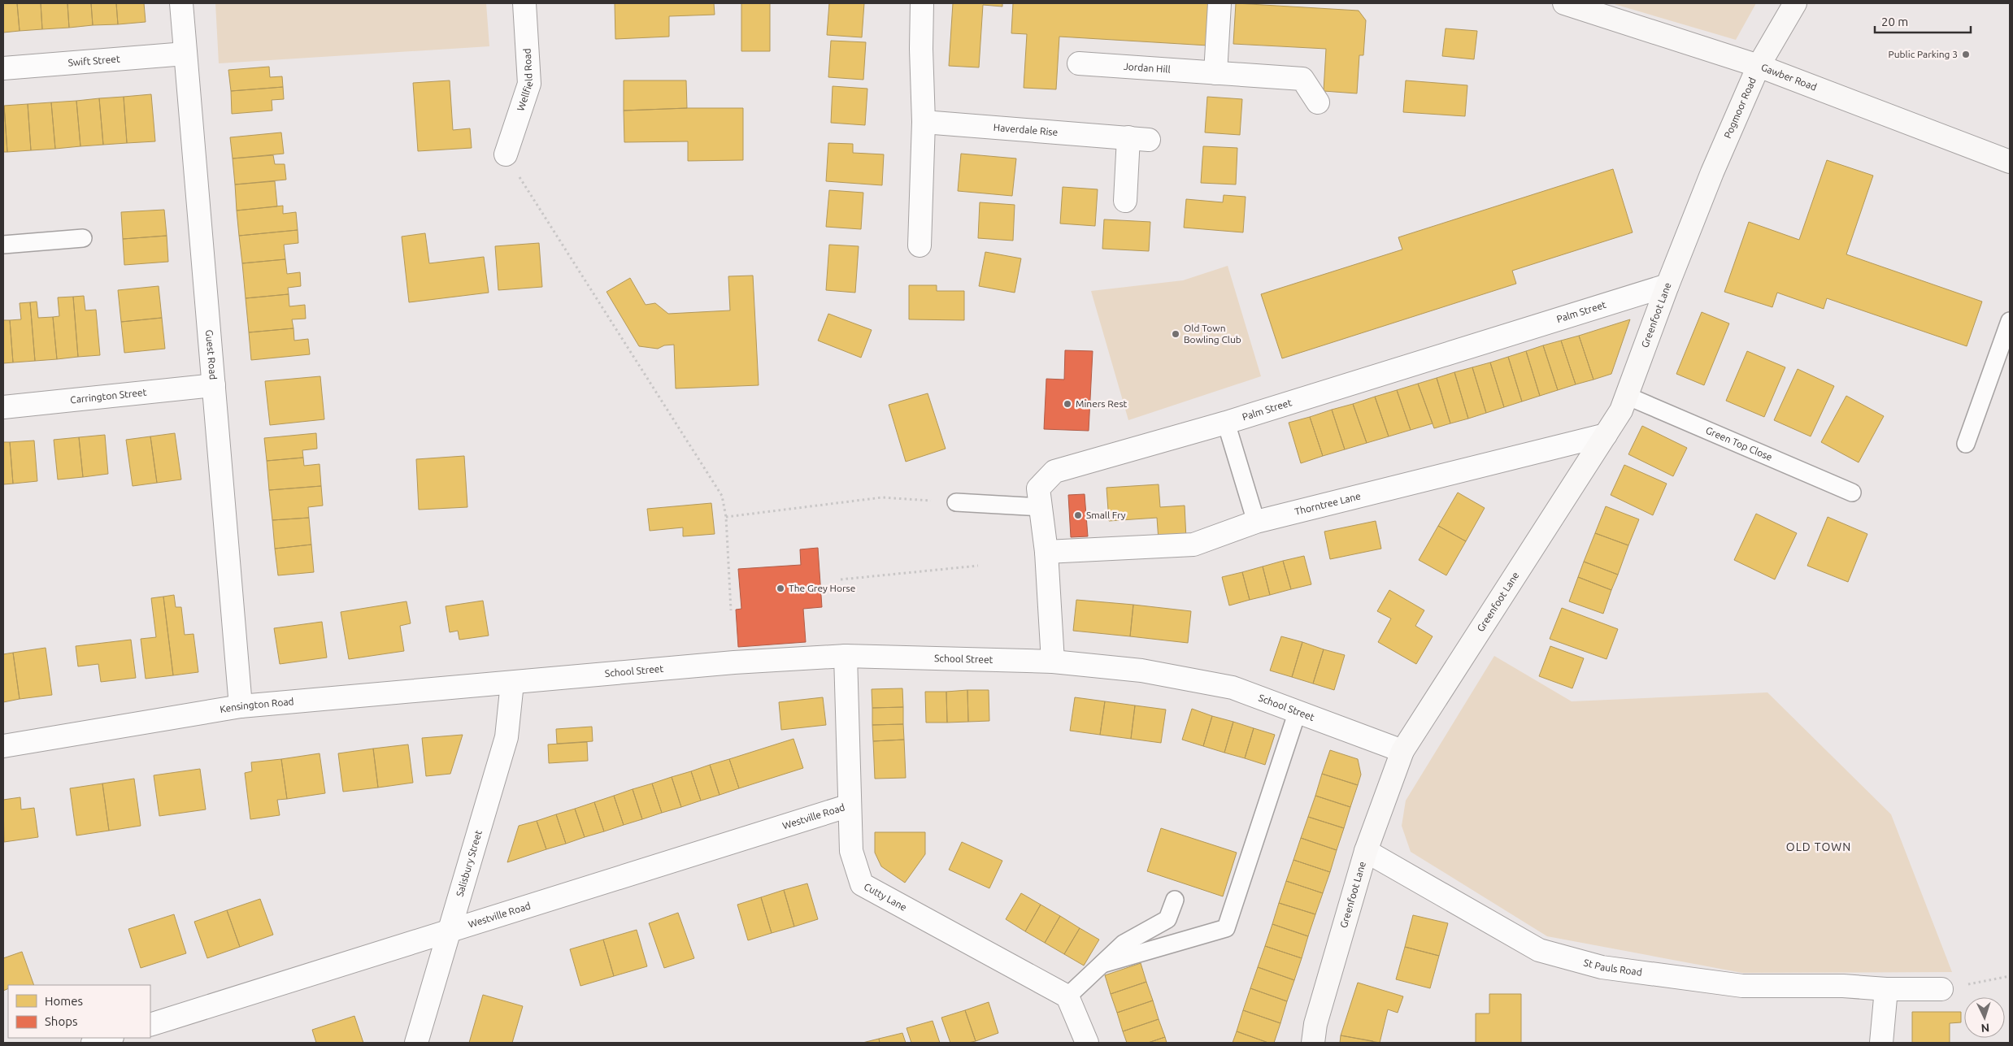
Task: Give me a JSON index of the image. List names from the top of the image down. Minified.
{"streets":{"street":["Swift Street","Jordan Hill","Gawber Road","Wellfield Road","Pogmoor Road","Haverdale Rise","Palm Street","Greenfoot Lane","Guest Road","Carrington Street","Thorntree Lane","School Street","Kensington Road","Westville Road","Salisbury Street","Cutty Lane","St Pauls Road"],"lane":["Green Top Close"]},"crossings":[["Swift Street","Guest Road"],["Gawber Road","Pogmoor Road"],["Pogmoor Road","Greenfoot Lane"],["Palm Street","Greenfoot Lane"],["Palm Street","Thorntree Lane"],["Palm Street","School Street"],["Greenfoot Lane","Green Top Close"],["Greenfoot Lane","Thorntree Lane"],["Greenfoot Lane","School Street"],["Greenfoot Lane","St Pauls Road"],["Guest Road","Carrington Street"],["Guest Road","Kensington Road"],["School Street","Kensington Road"],["School Street","Salisbury Street"],["School Street","Cutty Lane"],["Kensington Road","Salisbury Street"],["Westville Road","Salisbury Street"],["Westville Road","Cutty Lane"]],"districts":["OLD TOWN"],"places":["Public Parking 3","Old Town Bowling Club","Miners Rest","Small Fry","The Grey Horse"],"legend":["Homes","Shops"],"scale_bar":"20 m","north":"bottom"}
